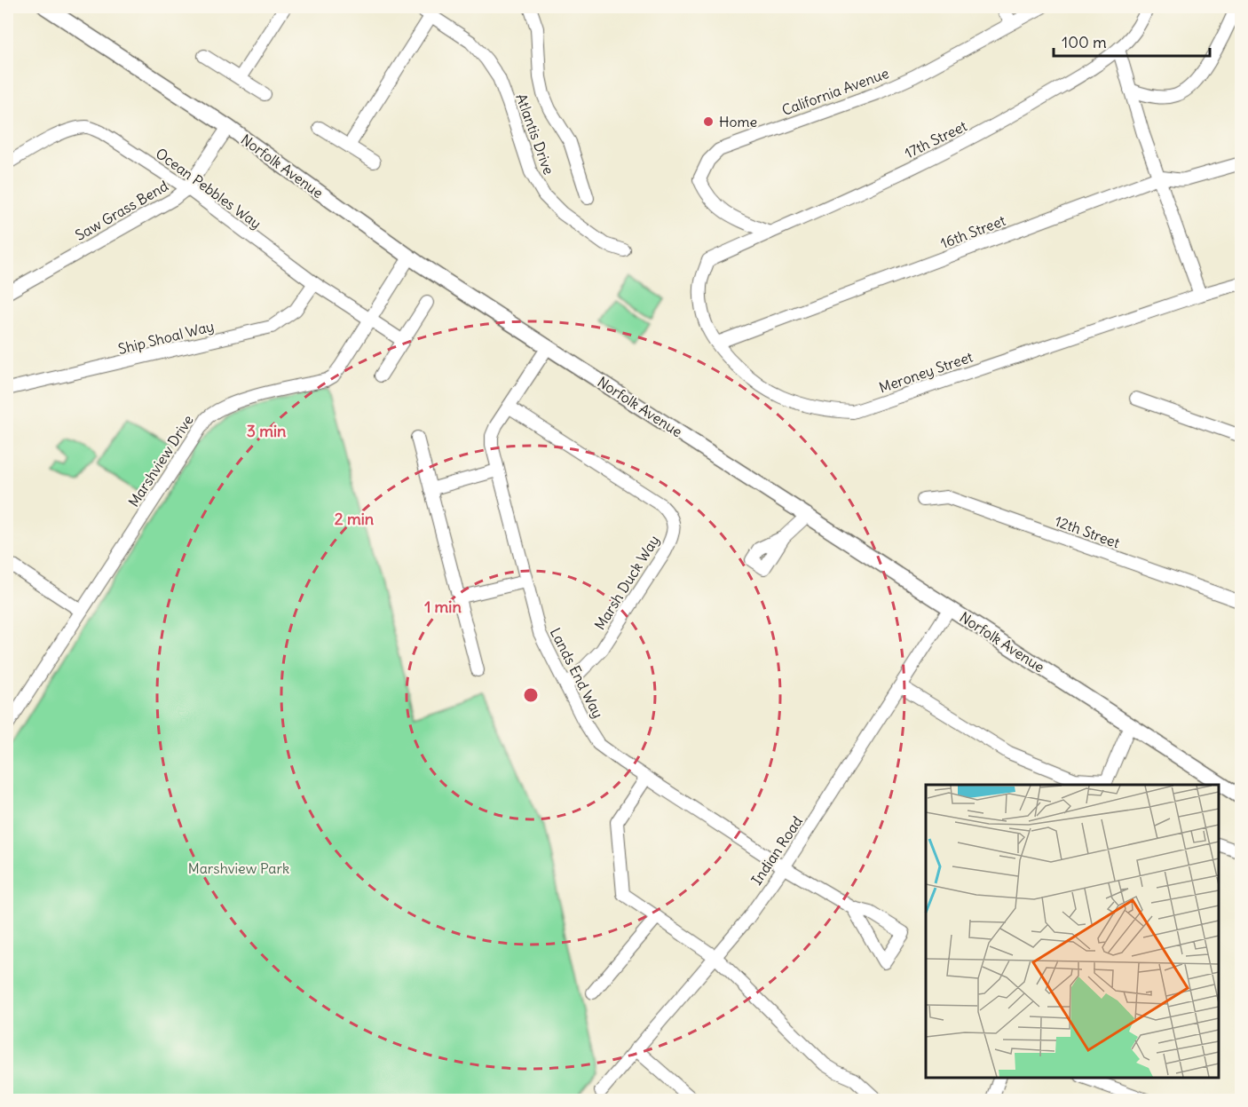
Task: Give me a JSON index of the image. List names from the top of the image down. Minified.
{"streets":{"main road":["Norfolk Avenue"],"street":["California Avenue","Atlantis Drive","17th Street","Ocean Pebbles Way","Saw Grass Bend","16th Street","Ship Shoal Way","Meroney Street","Marshview Drive","12th Street","Marsh Duck Way","Lands End Way","Indian Road"]},"crossings":[["California Avenue","17th Street"],["17th Street","Meroney Street"],["Norfolk Avenue","Saw Grass Bend"],["Norfolk Avenue","Marshview Drive"],["Norfolk Avenue","Lands End Way"],["Norfolk Avenue","Indian Road"],["Ocean Pebbles Way","Saw Grass Bend"],["Ocean Pebbles Way","Ship Shoal Way"],["Ocean Pebbles Way","Marshview Drive"],["16th Street","Meroney Street"],["Marsh Duck Way","Lands End Way"],["Lands End Way","Indian Road"]],"parks":["Marshview Park"],"places":["Home"],"scale_bar":"100 m","rings":["3 min","2 min","1 min"]}
